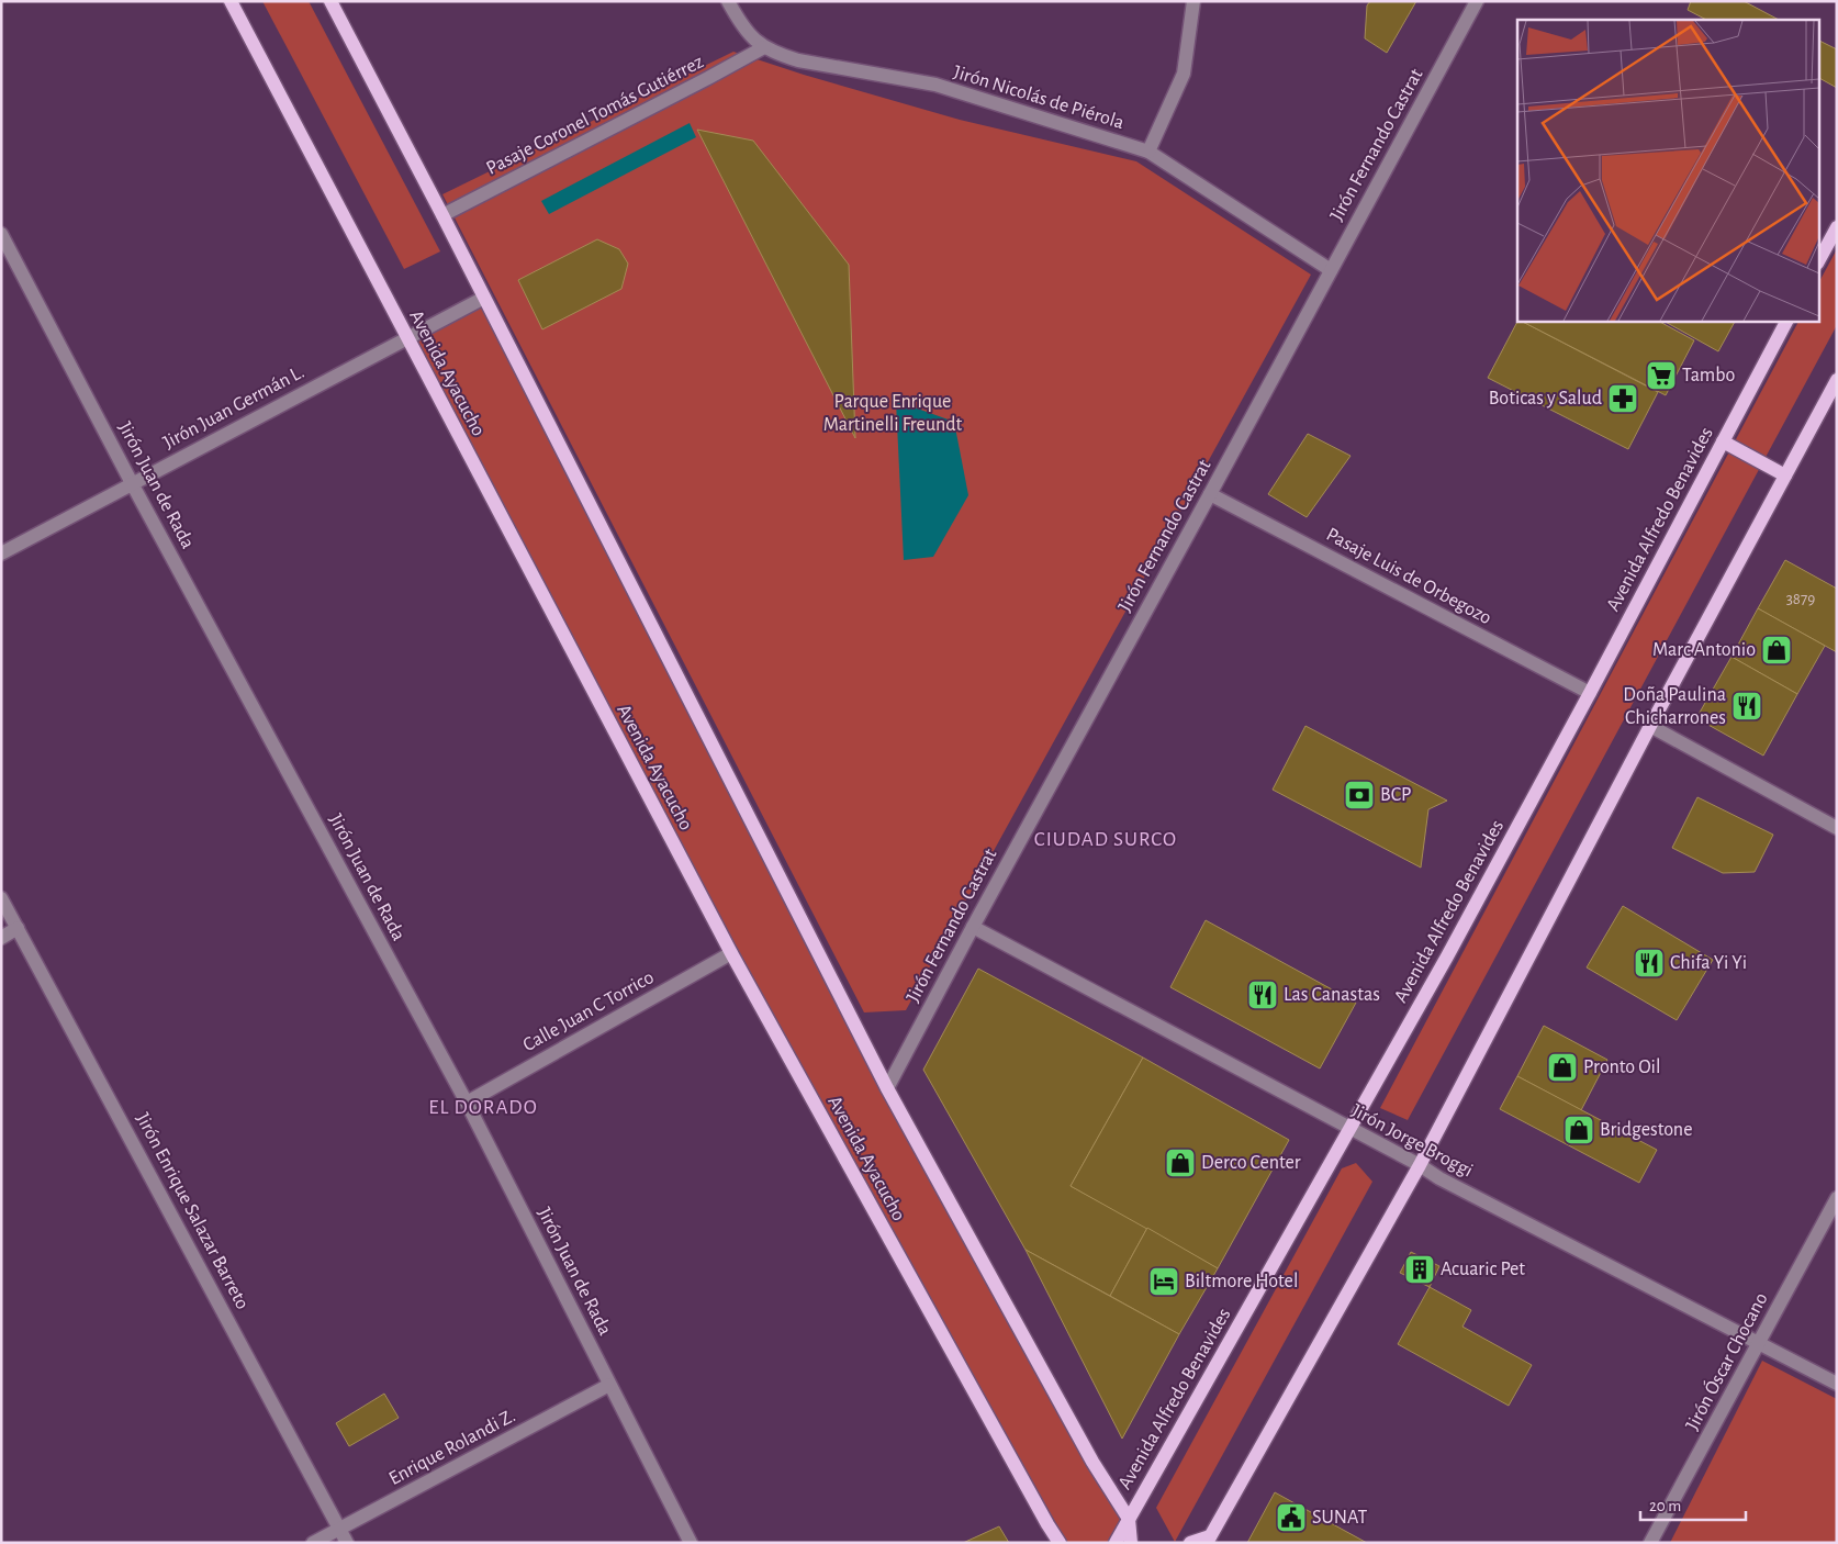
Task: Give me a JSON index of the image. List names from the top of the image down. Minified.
{"streets":{"main road":["Avenida Ayacucho","Avenida Alfredo Benavides"],"street":["Jirón Nicolás de Piérola","Pasaje Coronel Tomás Gutiérrez","Jirón Fernando Castrat","Jirón Juan Germán L.","Jirón Juan de Rada","Pasaje Luis de Orbegozo","Calle Juan C Torrico","Jirón Jorge Broggi","Jirón Enrique Salazar Barreto","Jirón Óscar Chocano","Enrique Rolandi Z."]},"crossings":[["Jirón Nicolás de Piérola","Pasaje Coronel Tomás Gutiérrez"],["Jirón Nicolás de Piérola","Jirón Fernando Castrat"],["Jirón Fernando Castrat","Pasaje Luis de Orbegozo"],["Jirón Fernando Castrat","Jirón Jorge Broggi"],["Avenida Ayacucho","Jirón Juan Germán L."],["Avenida Ayacucho","Calle Juan C Torrico"],["Jirón Juan Germán L.","Jirón Juan de Rada"],["Jirón Juan de Rada","Calle Juan C Torrico"],["Jirón Juan de Rada","Enrique Rolandi Z."],["Avenida Alfredo Benavides","Pasaje Luis de Orbegozo"],["Avenida Alfredo Benavides","Jirón Jorge Broggi"],["Jirón Jorge Broggi","Jirón Óscar Chocano"],["Jirón Enrique Salazar Barreto","Enrique Rolandi Z."]],"districts":["CIUDAD SURCO","EL DORADO"],"parks":["Parque Enrique Martinelli Freundt"],"places":{"supermarket":["Tambo"],"pharmacy":["Boticas y Salud"],"shop":["Marc Antonio","Pronto Oil","Bridgestone","Derco Center"],"restaurant":["Doña Paulina Chicharrones","Chifa Yi Yi","Las Canastas"],"bank":["BCP"],"building":["Acuaric Pet"],"hotel":["Biltmore Hotel"],"public building":["SUNAT"]},"house_numbers":["3879"],"scale_bar":"20 m"}
